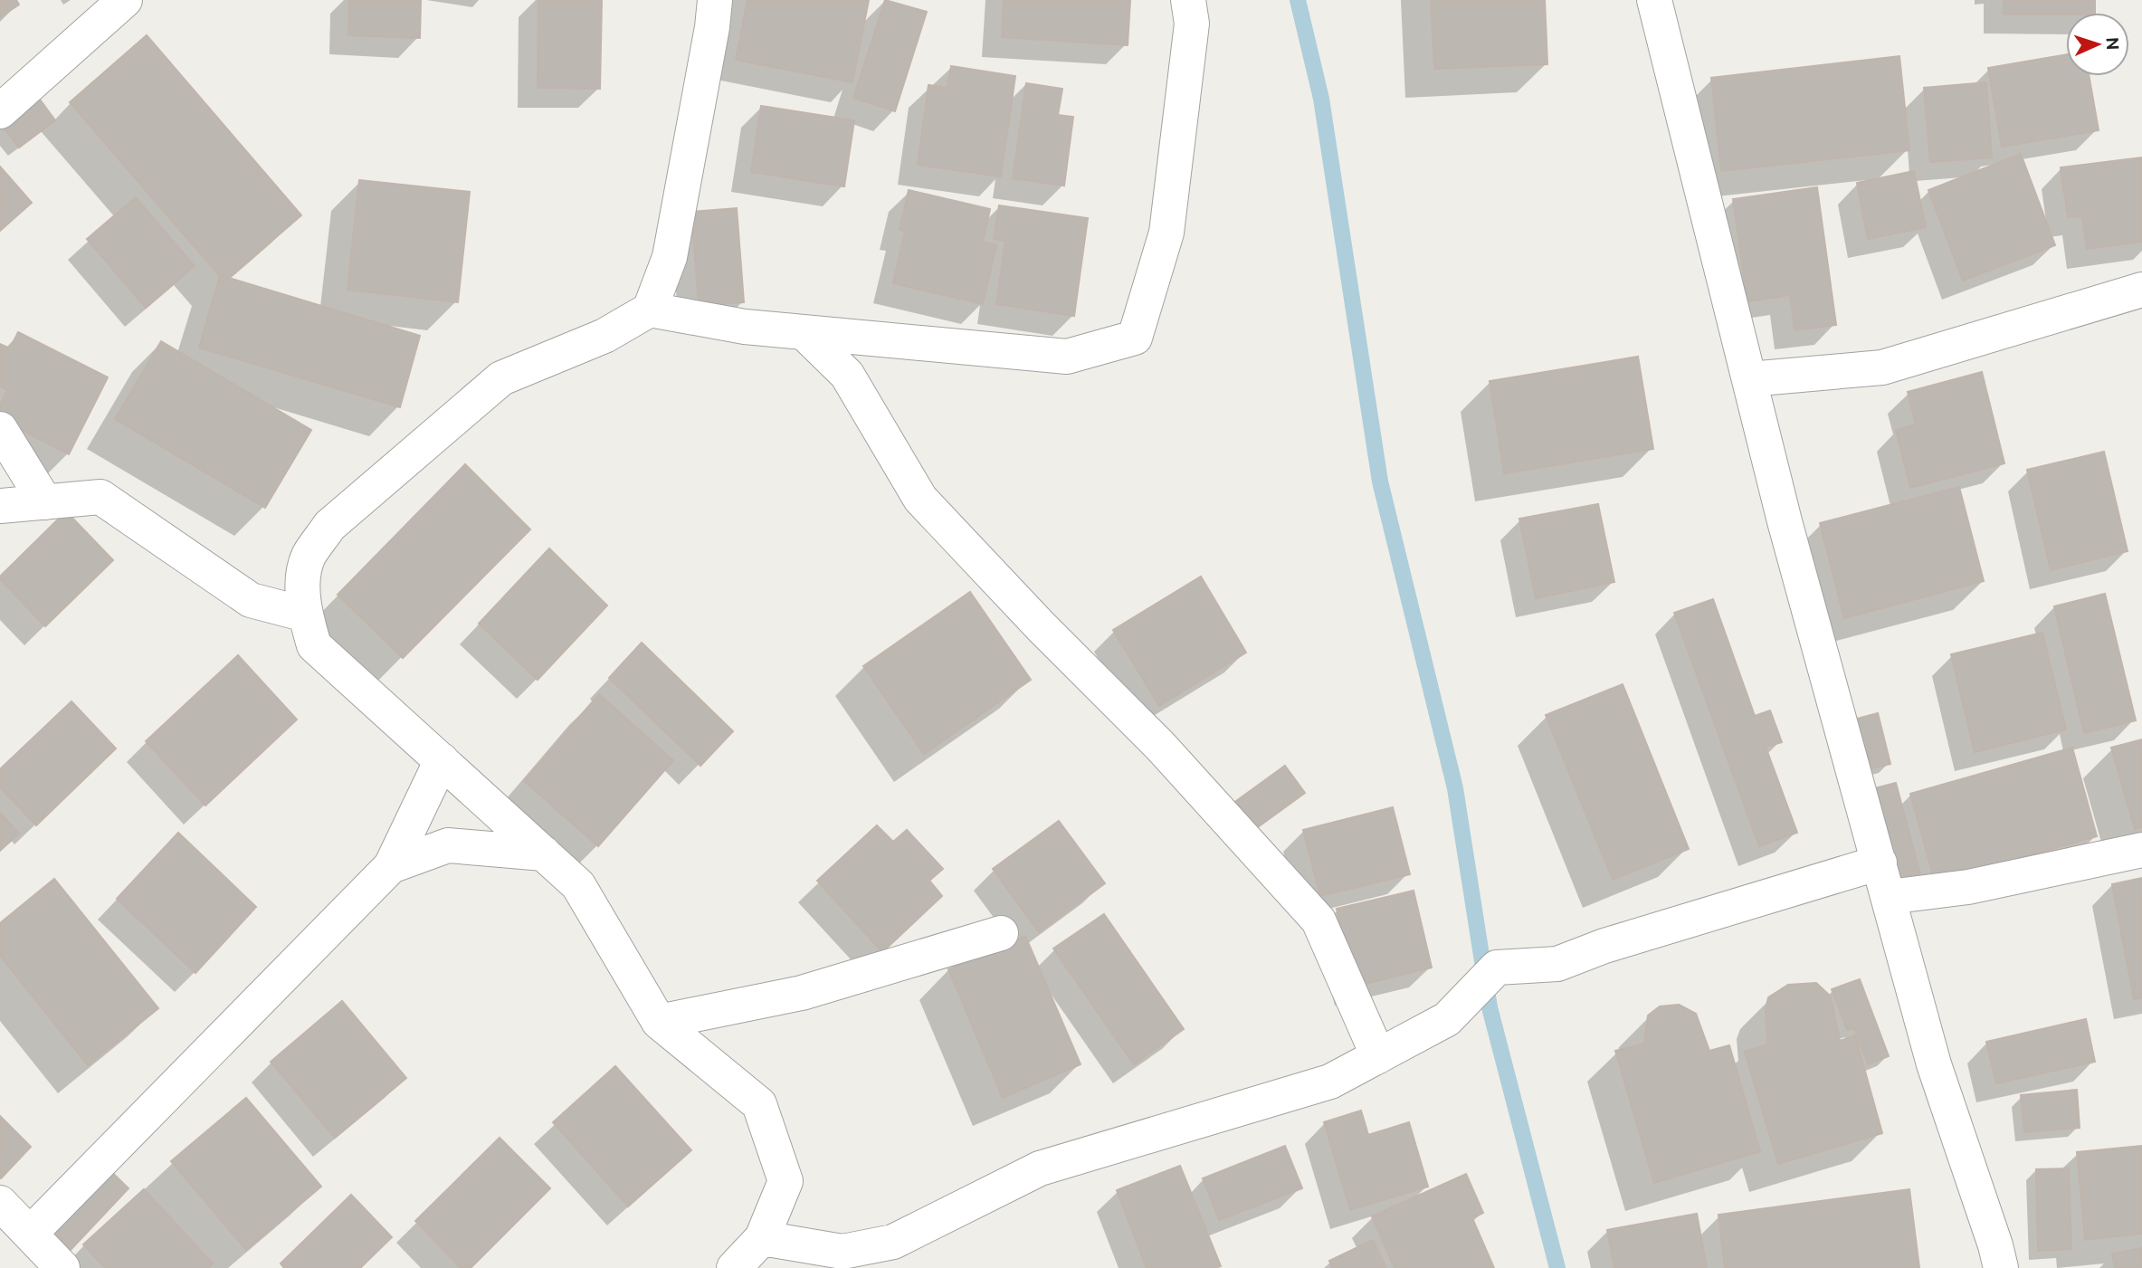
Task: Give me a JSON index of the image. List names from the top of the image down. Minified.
{"north":"right"}
